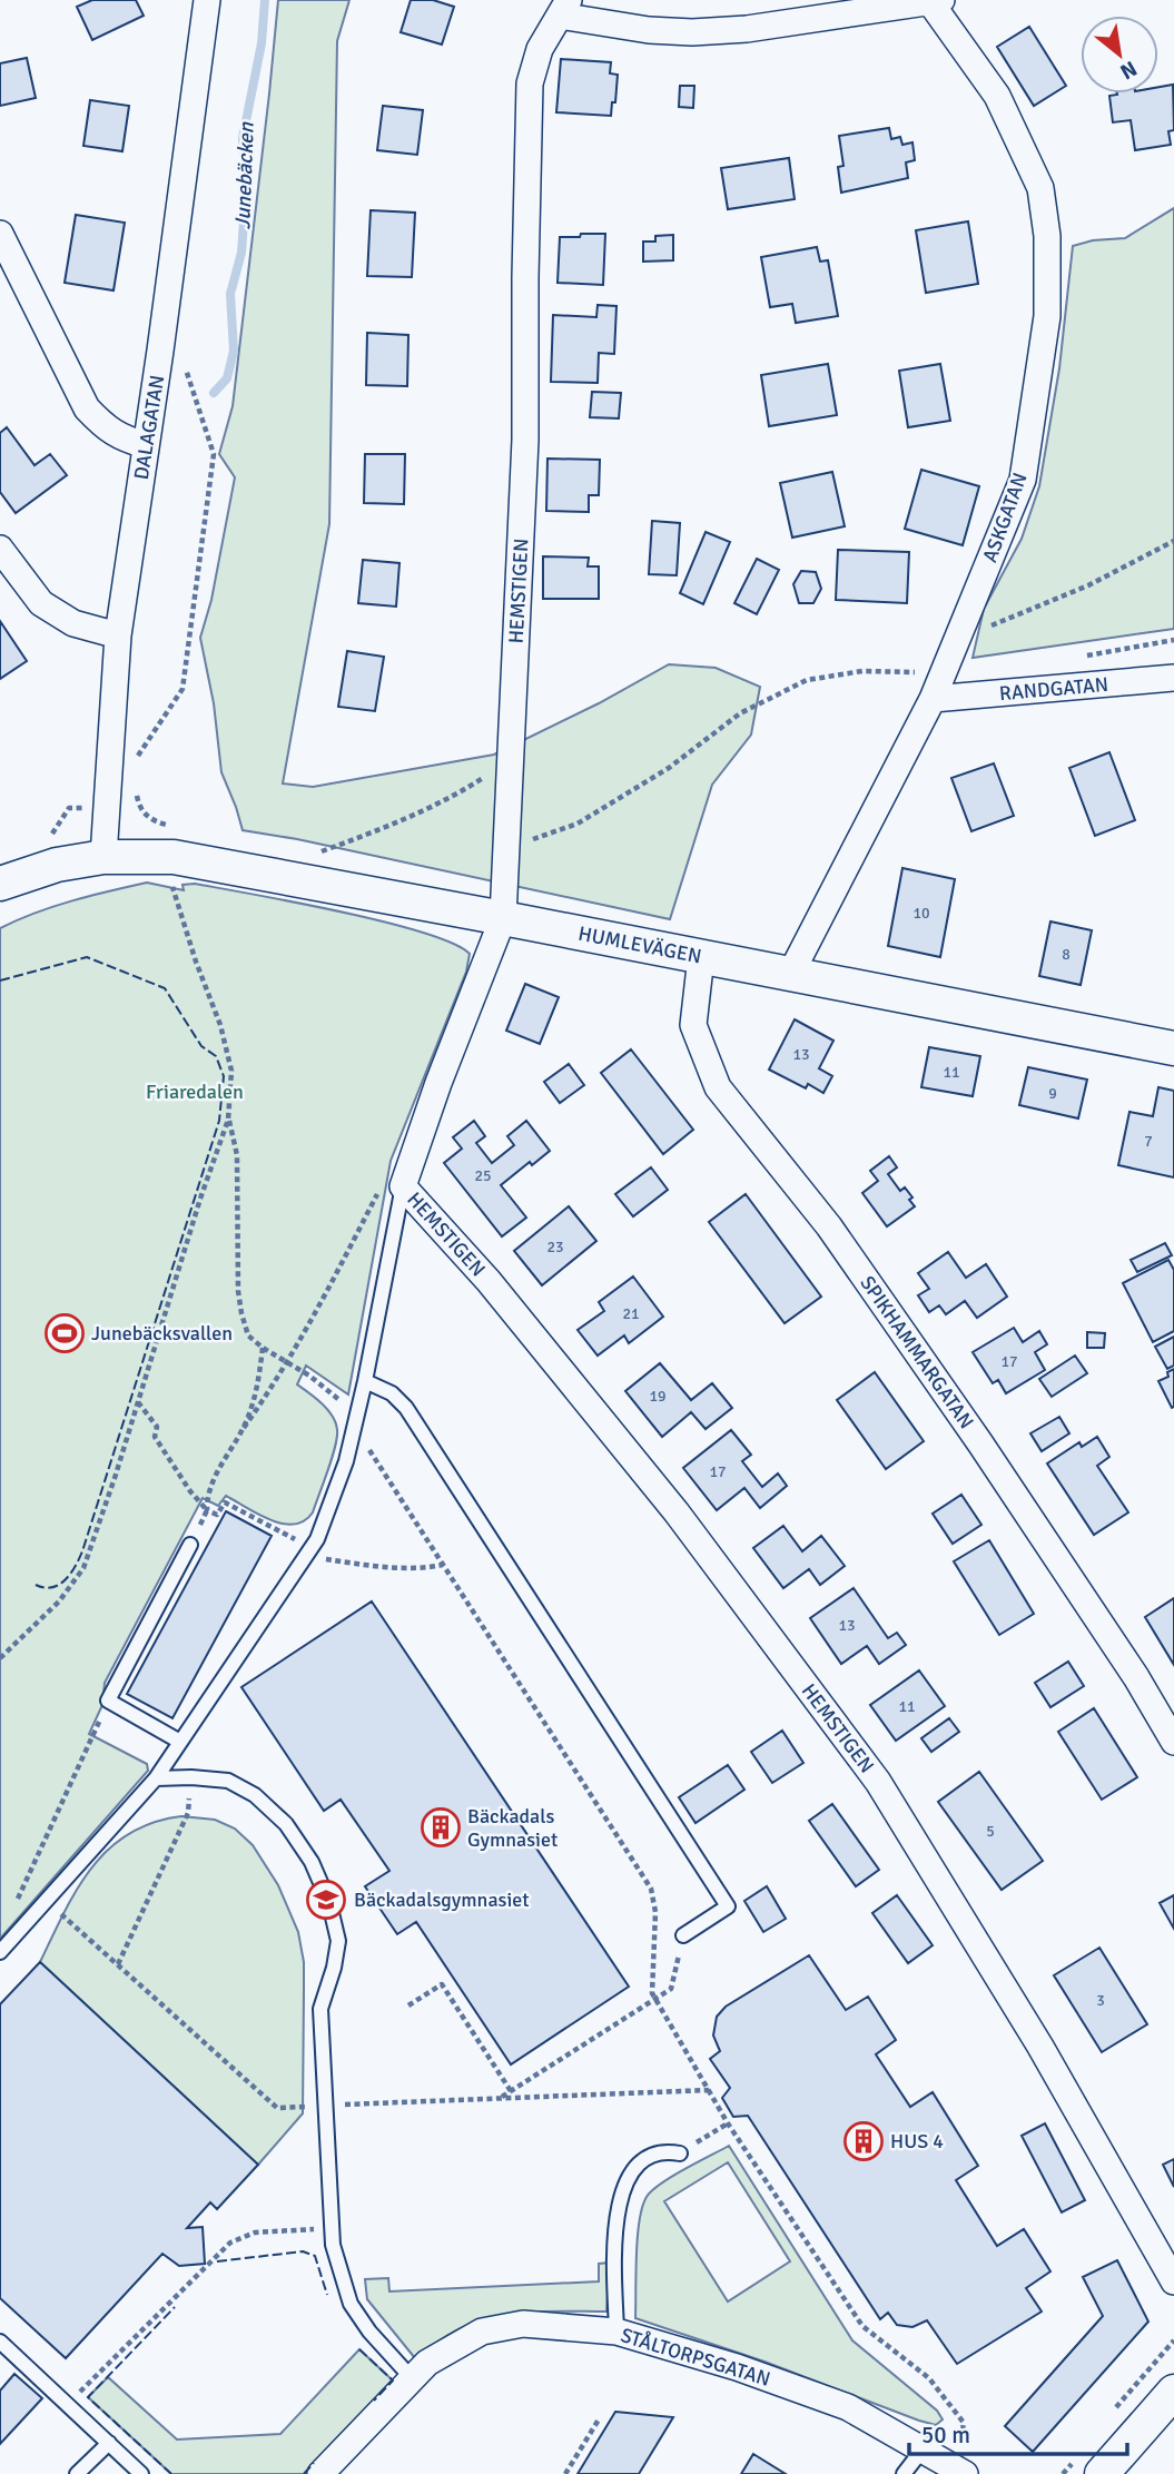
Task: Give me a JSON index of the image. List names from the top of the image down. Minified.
{"streets":{"street":["DALAGATAN","ASKGATAN","HEMSTIGEN","RANDGATAN","HUMLEVÄGEN","SPIKHAMMARGATAN","STÅLTORPSGATAN"]},"crossings":[["DALAGATAN","HUMLEVÄGEN"],["ASKGATAN","RANDGATAN"],["ASKGATAN","HUMLEVÄGEN"],["HEMSTIGEN","HUMLEVÄGEN"],["HUMLEVÄGEN","SPIKHAMMARGATAN"]],"water":["Junebäcken"],"parks":["Friaredalen"],"places":{"sports":["Junebäcksvallen"],"building":["Bäckadals Gymnasiet","HUS 4"],"school or university":["Bäckadalsgymnasiet"]},"house_numbers":["10","8","13","11","9","7","25","23","21","17","19","17","13","11","5","3"],"scale_bar":"50 m","north":"bottom right"}
